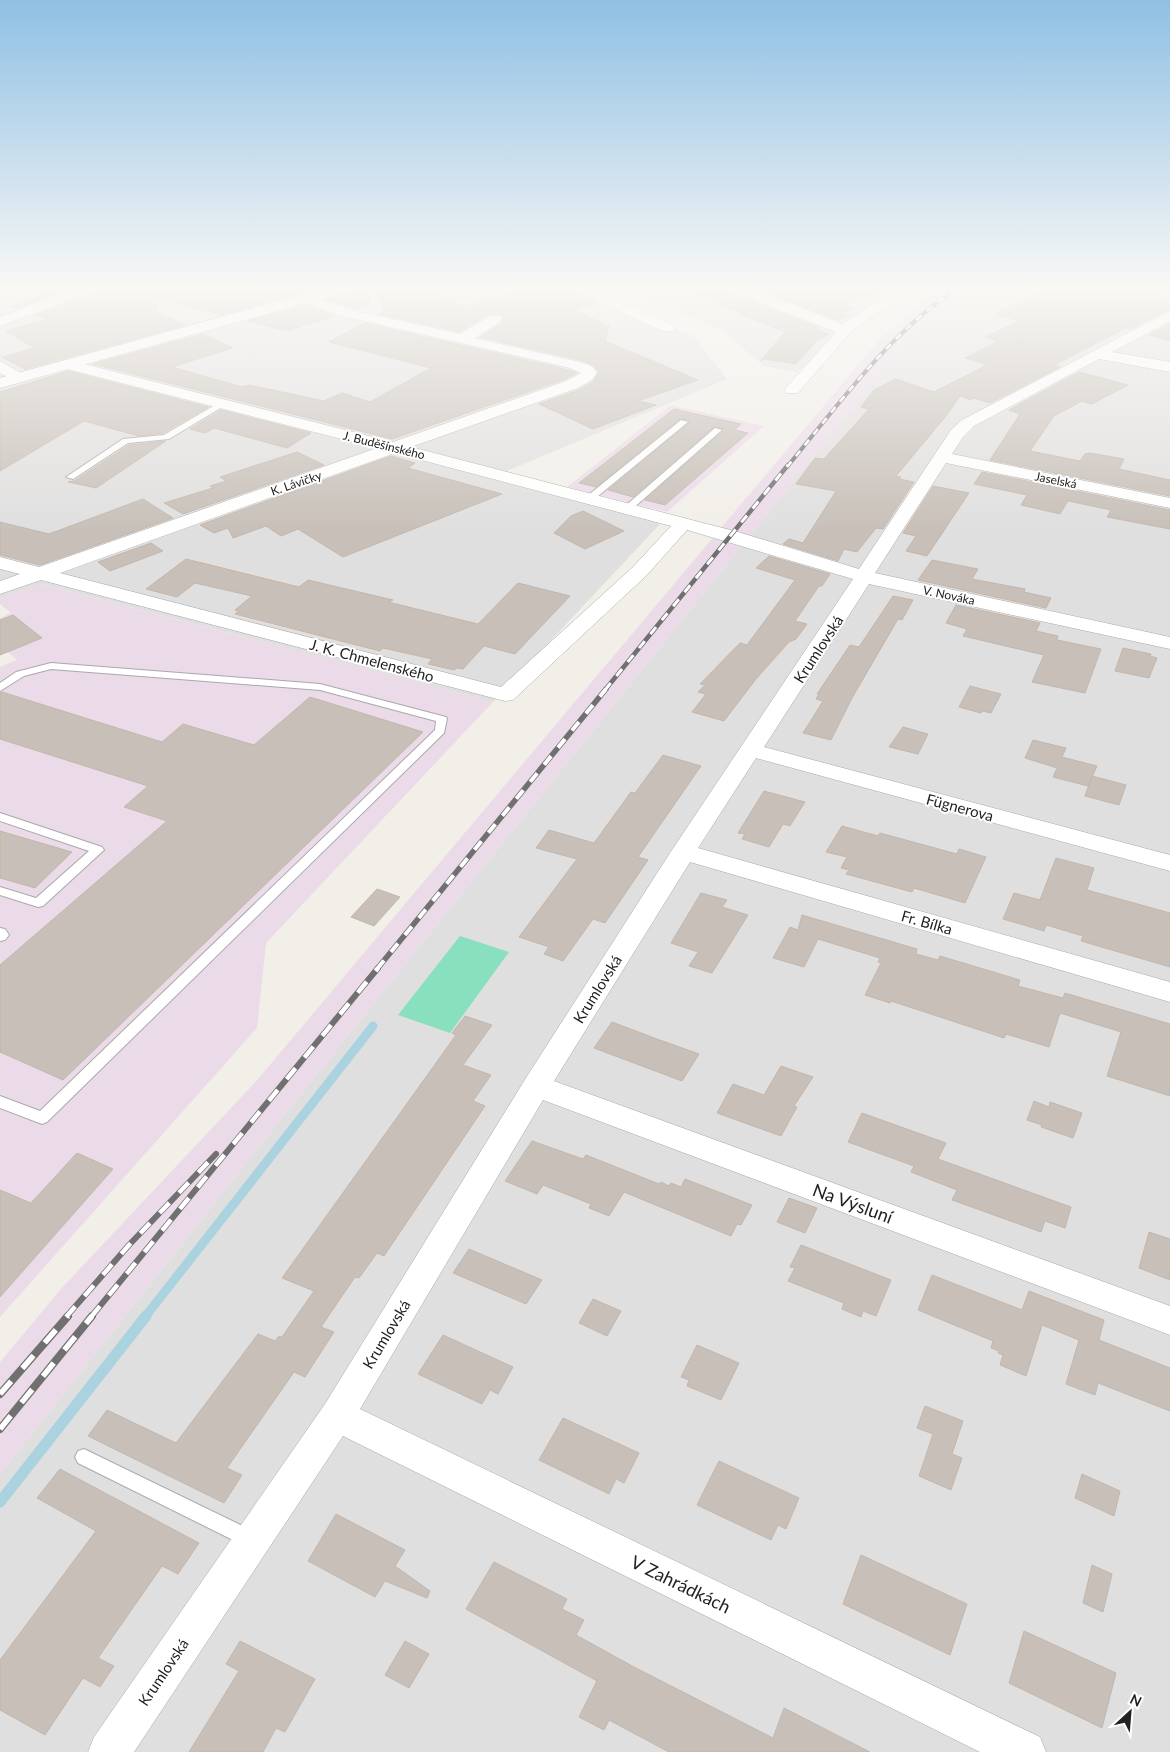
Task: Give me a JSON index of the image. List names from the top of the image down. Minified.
{"streets":{"street":["J. Buděšínského","Jaselská","K. Lávičky","V. Nováka","Krumlovská","J. K. Chmelenského","Fügnerova","Fr. Bílka","Na Výsluní","V Zahrádkách"]},"crossings":[["J. Buděšínského","K. Lávičky"],["J. Buděšínského","V. Nováka"],["J. Buděšínského","J. K. Chmelenského"],["Jaselská","Krumlovská"],["K. Lávičky","J. K. Chmelenského"],["V. Nováka","Krumlovská"],["Krumlovská","Fügnerova"],["Krumlovská","Fr. Bílka"],["Krumlovská","Na Výsluní"],["Krumlovská","V Zahrádkách"]],"north":"top right"}
